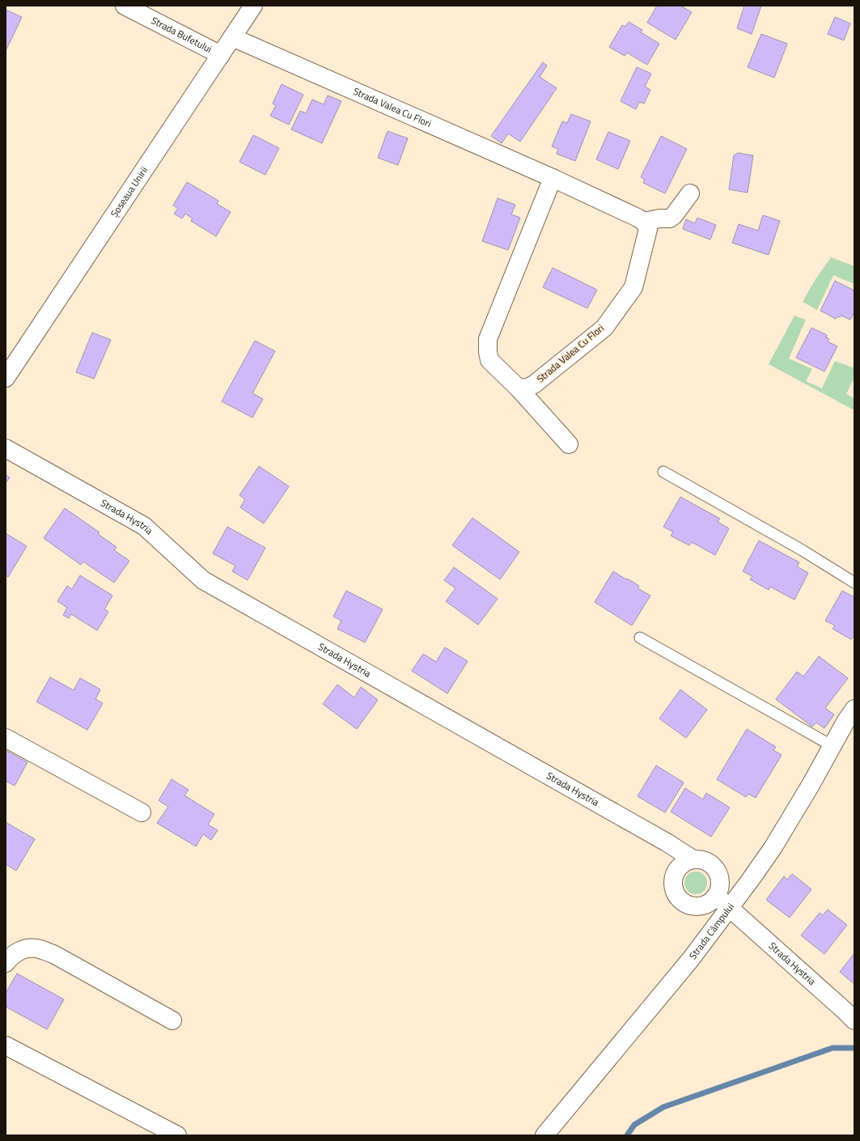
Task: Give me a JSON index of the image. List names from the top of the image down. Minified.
{"streets":{"street":["Strada Bufetului","Strada Valea Cu Flori","Șoseaua Unirii","Strada Hystria","Strada Câmpului"]},"crossings":[["Strada Bufetului","Șoseaua Unirii"],["Strada Valea Cu Flori","Șoseaua Unirii"],["Strada Hystria","Strada Câmpului"]]}
